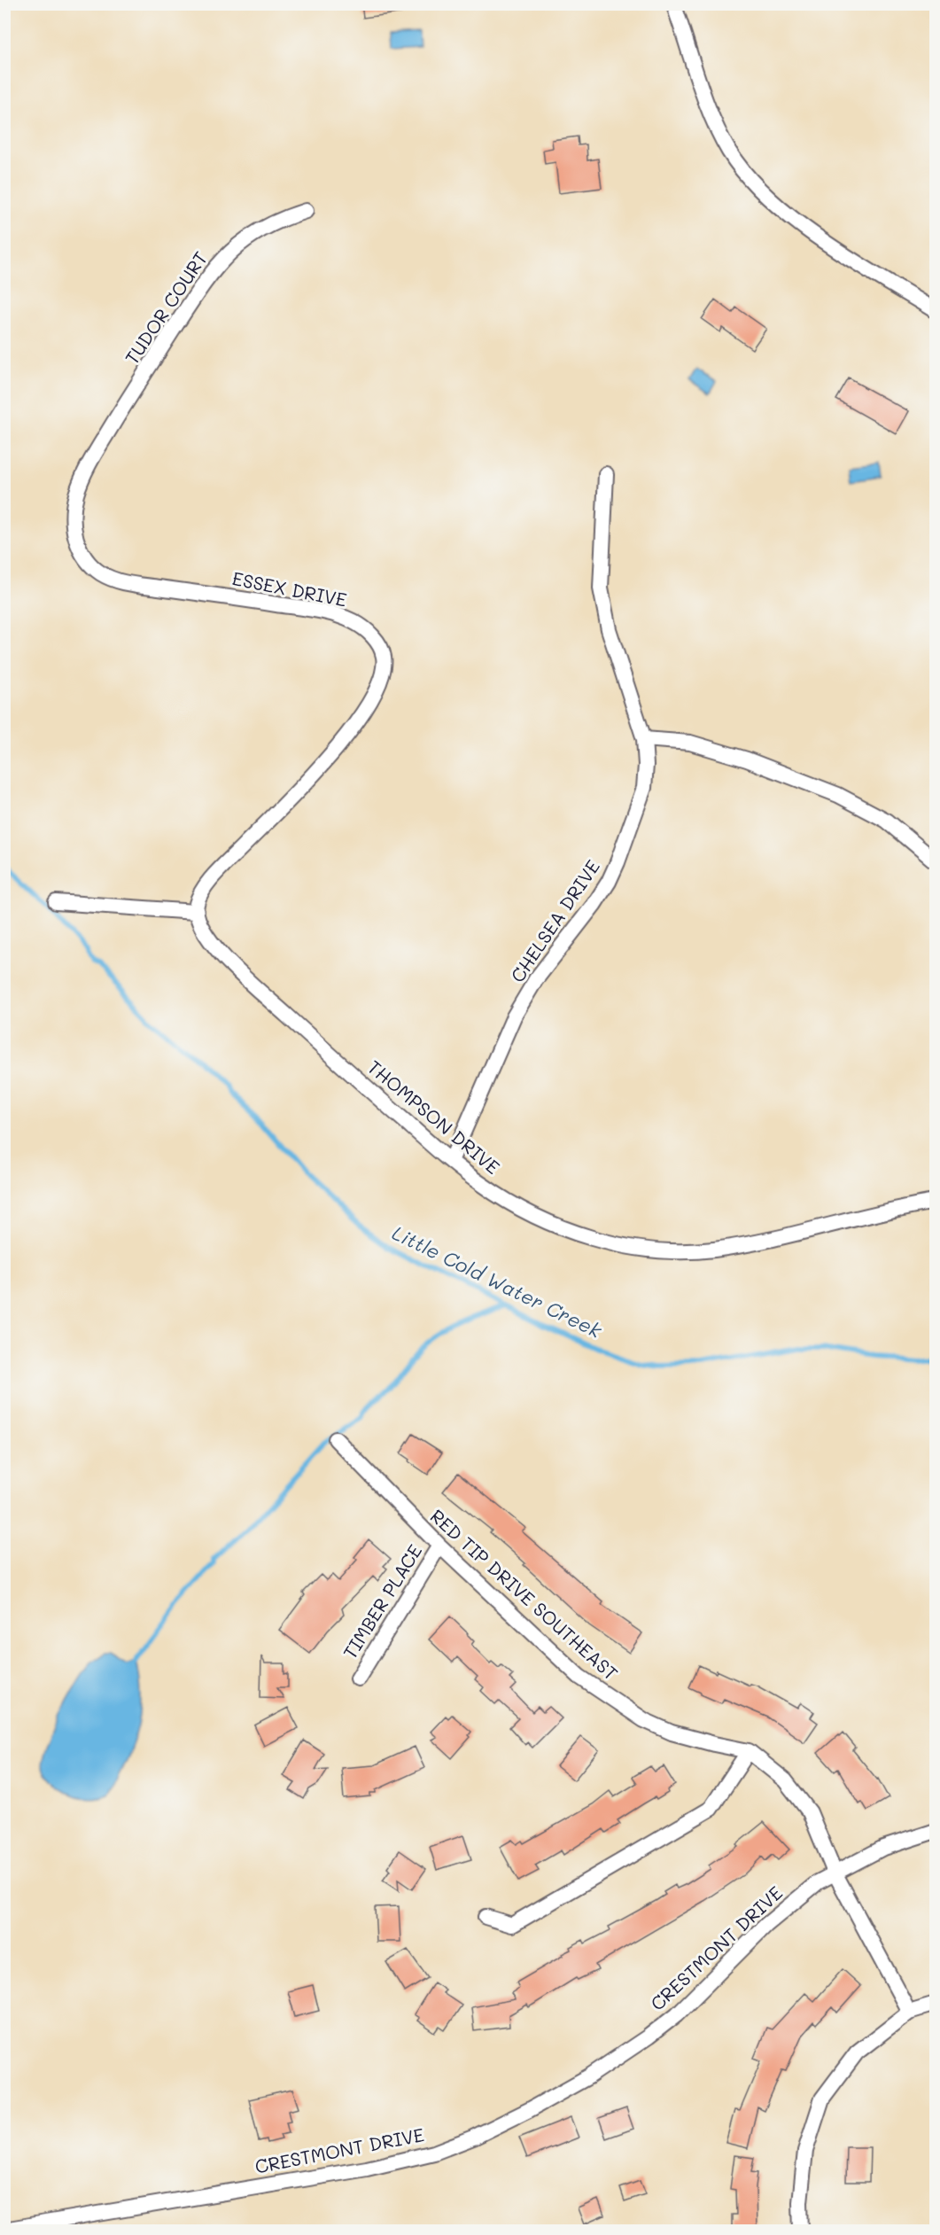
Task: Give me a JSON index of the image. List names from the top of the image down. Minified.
{"streets":{"street":["TUDOR COURT","ESSEX DRIVE","CHELSEA DRIVE","THOMPSON DRIVE","RED TIP DRIVE SOUTHEAST","TIMBER PLACE","CRESTMONT DRIVE"]},"crossings":[["TUDOR COURT","ESSEX DRIVE"],["ESSEX DRIVE","THOMPSON DRIVE"],["CHELSEA DRIVE","THOMPSON DRIVE"],["RED TIP DRIVE SOUTHEAST","TIMBER PLACE"],["RED TIP DRIVE SOUTHEAST","CRESTMONT DRIVE"]],"water":["Little Cold Water Creek"]}
